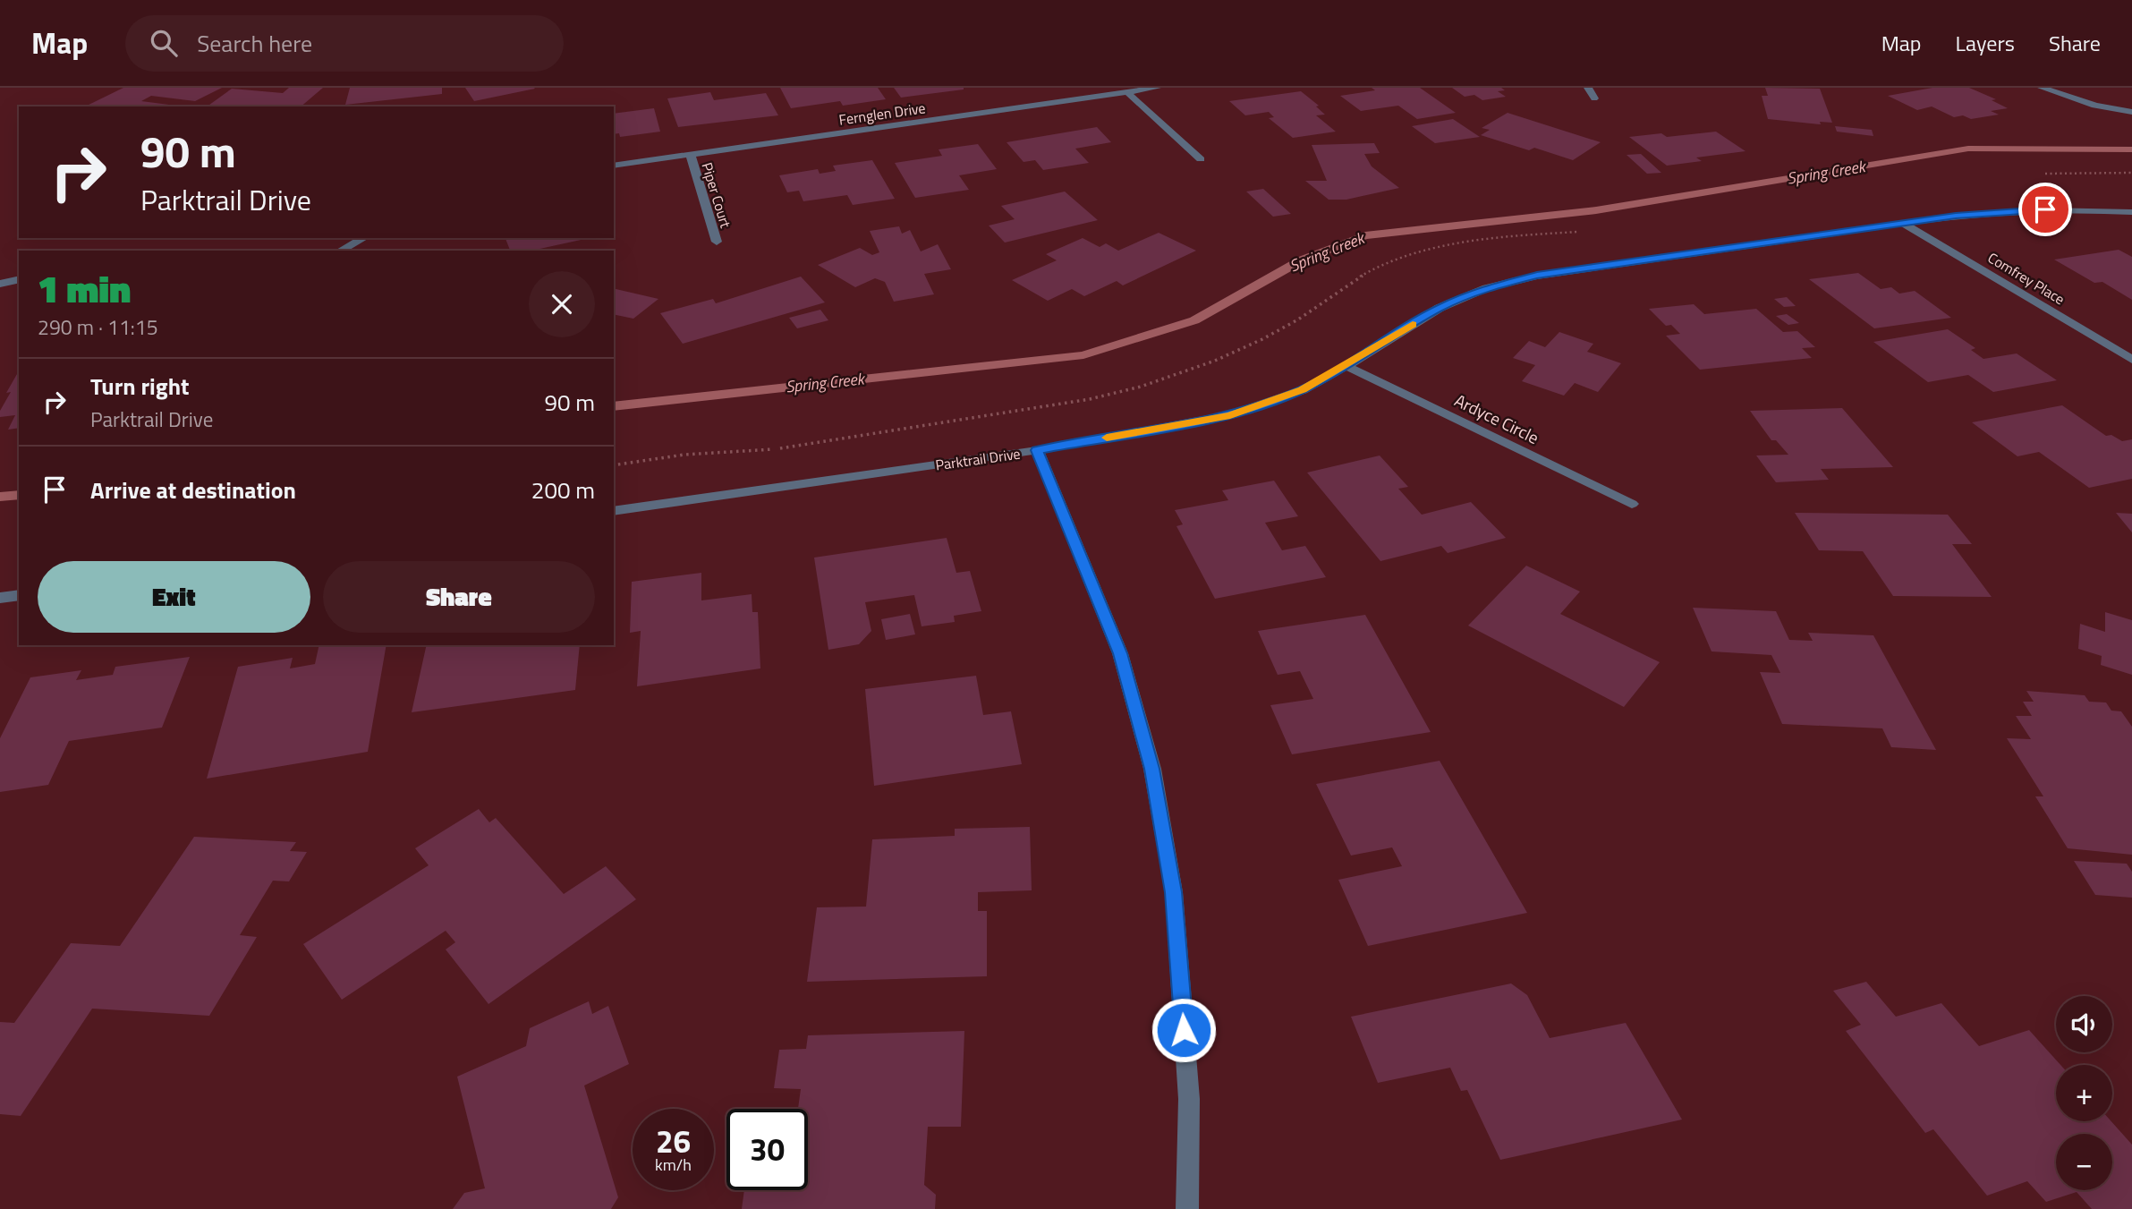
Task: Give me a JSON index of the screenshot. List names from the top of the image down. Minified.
{"streets":{"street":["Fernglen Drive","Piper Court","Comfrey Place","Ardyce Circle","Parktrail Drive"]},"crossings":[["Fernglen Drive","Piper Court"],["Comfrey Place","Parktrail Drive"],["Ardyce Circle","Parktrail Drive"]],"water":["Spring Creek"],"page":{"header":"Map","search":"Search here","nav":["Map","Layers","Share"],"turn":["90 m","Parktrail Drive"],"heading":["1 min","290 m · 11:15"],"list":[{"name":"Turn right","note":"Parktrail Drive","value":"90 m"},{"name":"Arrive at destination","value":"200 m"}],"buttons":["Exit","Share"],"map_buttons":["+","−"],"speed":"26 km/h","limit":"30"}}
